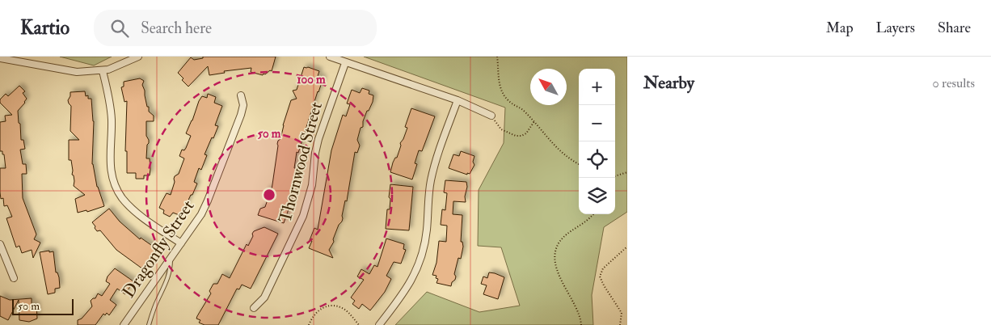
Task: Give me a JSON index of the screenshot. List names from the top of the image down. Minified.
{"streets":{"street":["Thornwood Street","Dragonfly Street"]},"scale_bar":"50 m","north":"top left","page":{"header":"Kartio","search":"Search here","nav":["Map","Layers","Share"],"heading":["Nearby","0 results"],"map_buttons":["+","−"],"scale":"50 m"},"rings":["100 m","50 m"]}
